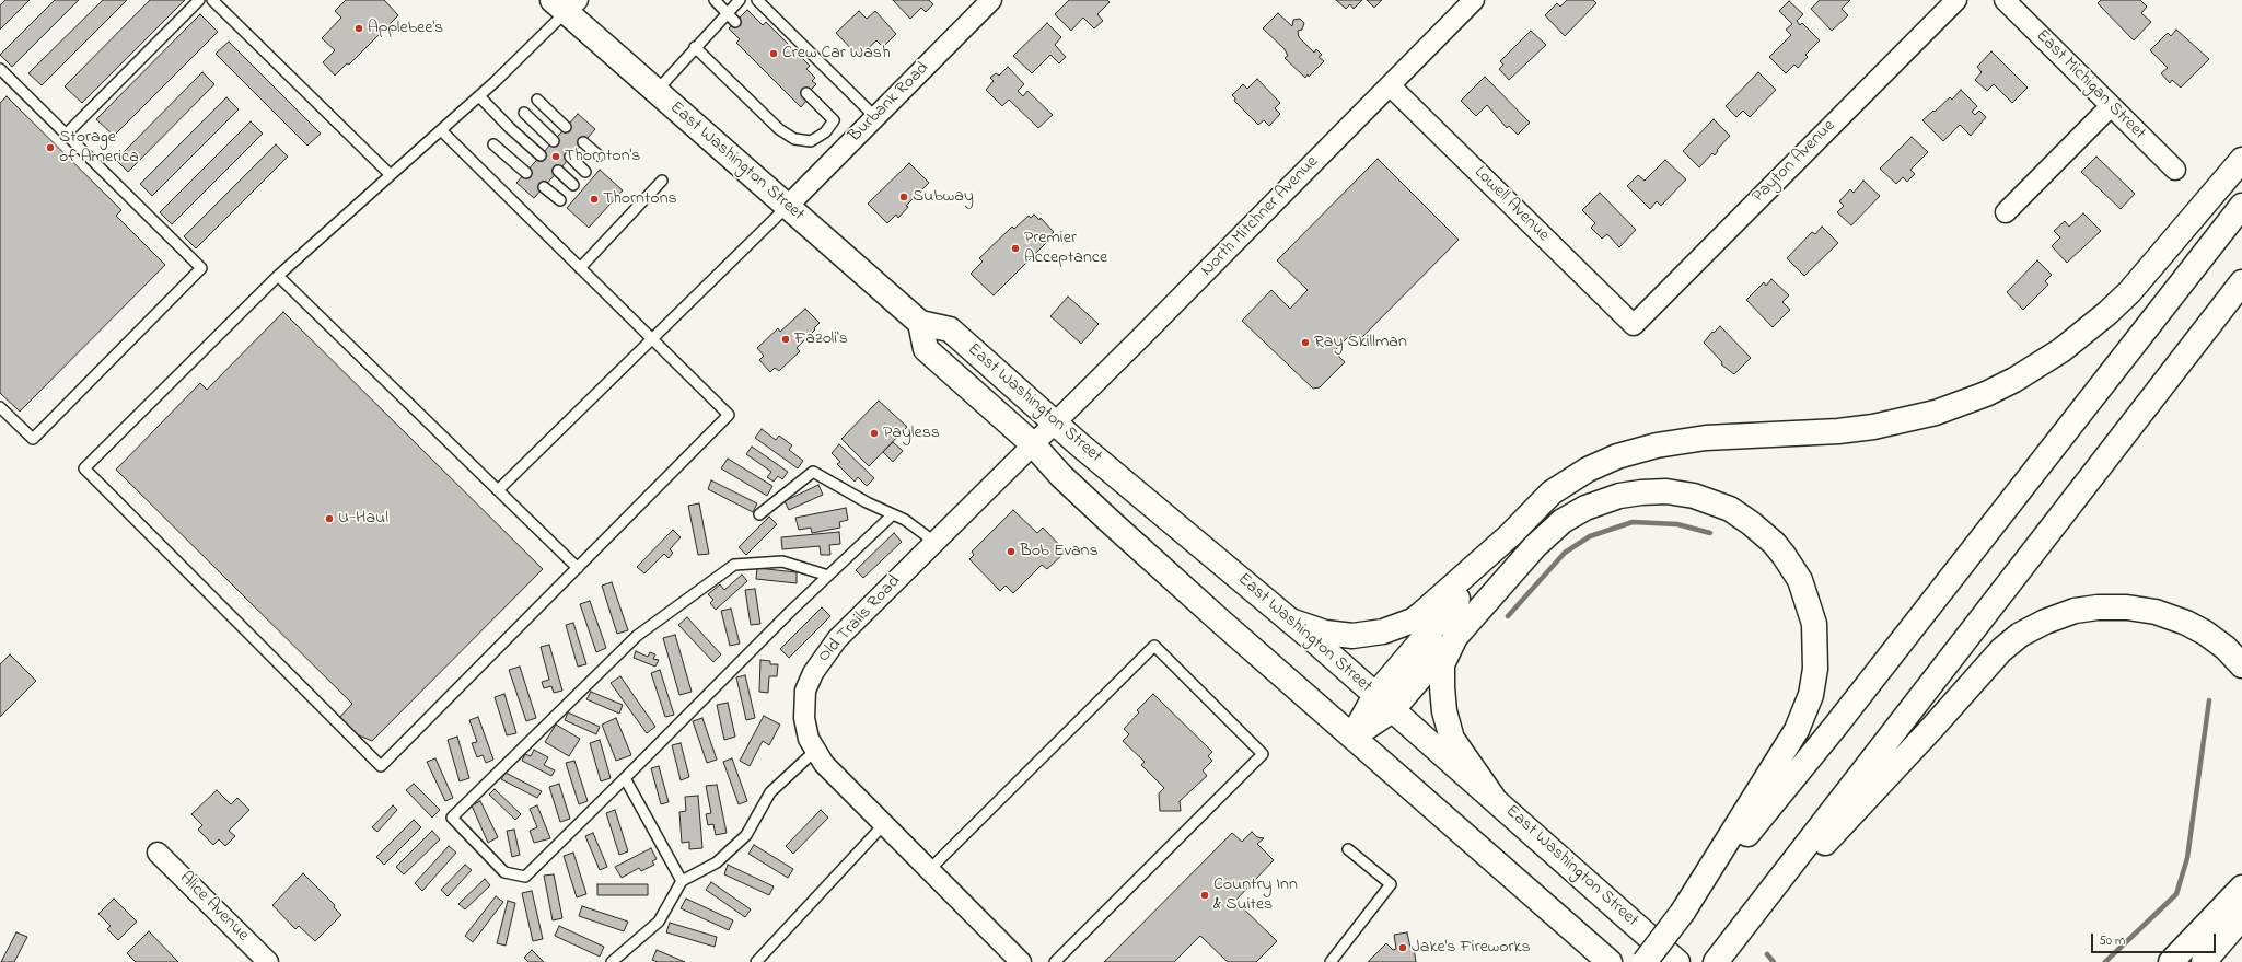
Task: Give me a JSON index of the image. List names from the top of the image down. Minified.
{"streets":{"main road":["East Washington Street"],"street":["East Michigan Street","Burbank Road","Payton Avenue","Lowell Avenue","North Mitchner Avenue","Old Trails Road","Alice Avenue"]},"crossings":[["Burbank Road","East Washington Street"],["East Washington Street","North Mitchner Avenue"],["East Washington Street","Old Trails Road"],["Payton Avenue","Lowell Avenue"],["Lowell Avenue","North Mitchner Avenue"],["North Mitchner Avenue","Old Trails Road"]],"places":["Applebee's","Crew Car Wash","Storage of America","Thornton's","Subway","Thorntons","Premier Acceptance","Fazoli's","Ray Skillman","Payless","U-Haul","Bob Evans","Country Inn & Suites","Jake's Fireworks"],"scale_bar":"50 m"}
